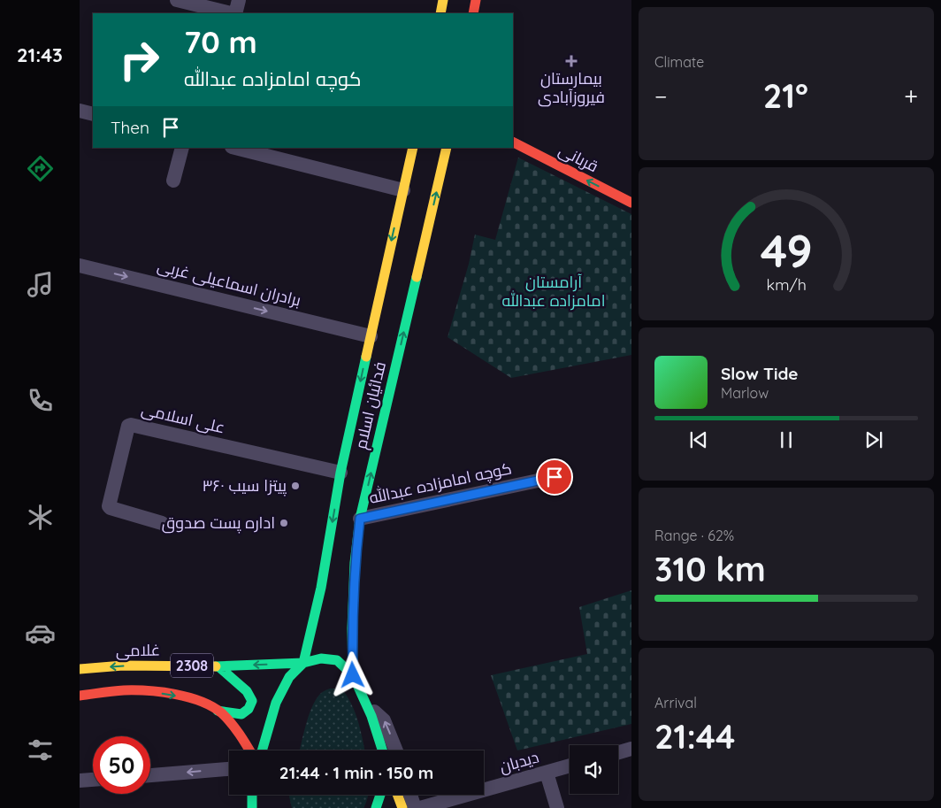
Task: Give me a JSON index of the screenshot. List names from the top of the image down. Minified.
{"streets":{"main road":["قربانی","فدائیان اسلام","غلامی","2308"],"street":["برادران اسماعیلی غربی","علی اسلامی","کوچه امامزاده عبدالله","دیدبان"]},"crossings":[["برادران اسماعیلی غربی","فدائیان اسلام"],["فدائیان اسلام","علی اسلامی"],["فدائیان اسلام","کوچه امامزاده عبدالله"],["فدائیان اسلام","غلامی"]],"one_way":["قربانی","برادران اسماعیلی غربی"],"parks":["آرامستان امامزاده عبدالله"],"places":{"health":["بیمارستان فیروزآبادی"],"other":["پیتزا سیب ۳۶۰","اداره پست صدوق"]},"page":{"tabs":"21:43","tile":["Climate",["Range · 62%","310 km"],["Arrival","21:44"]],"turn":["70 m","کوچه امامزاده عبدالله"],"heat":["−","21°","+"],"then":"Then","song":["Slow Tide","Marlow"],"limit":"50","trip":"21:44 · 1 min · 150 m","gauge":["49","km/h"]}}
